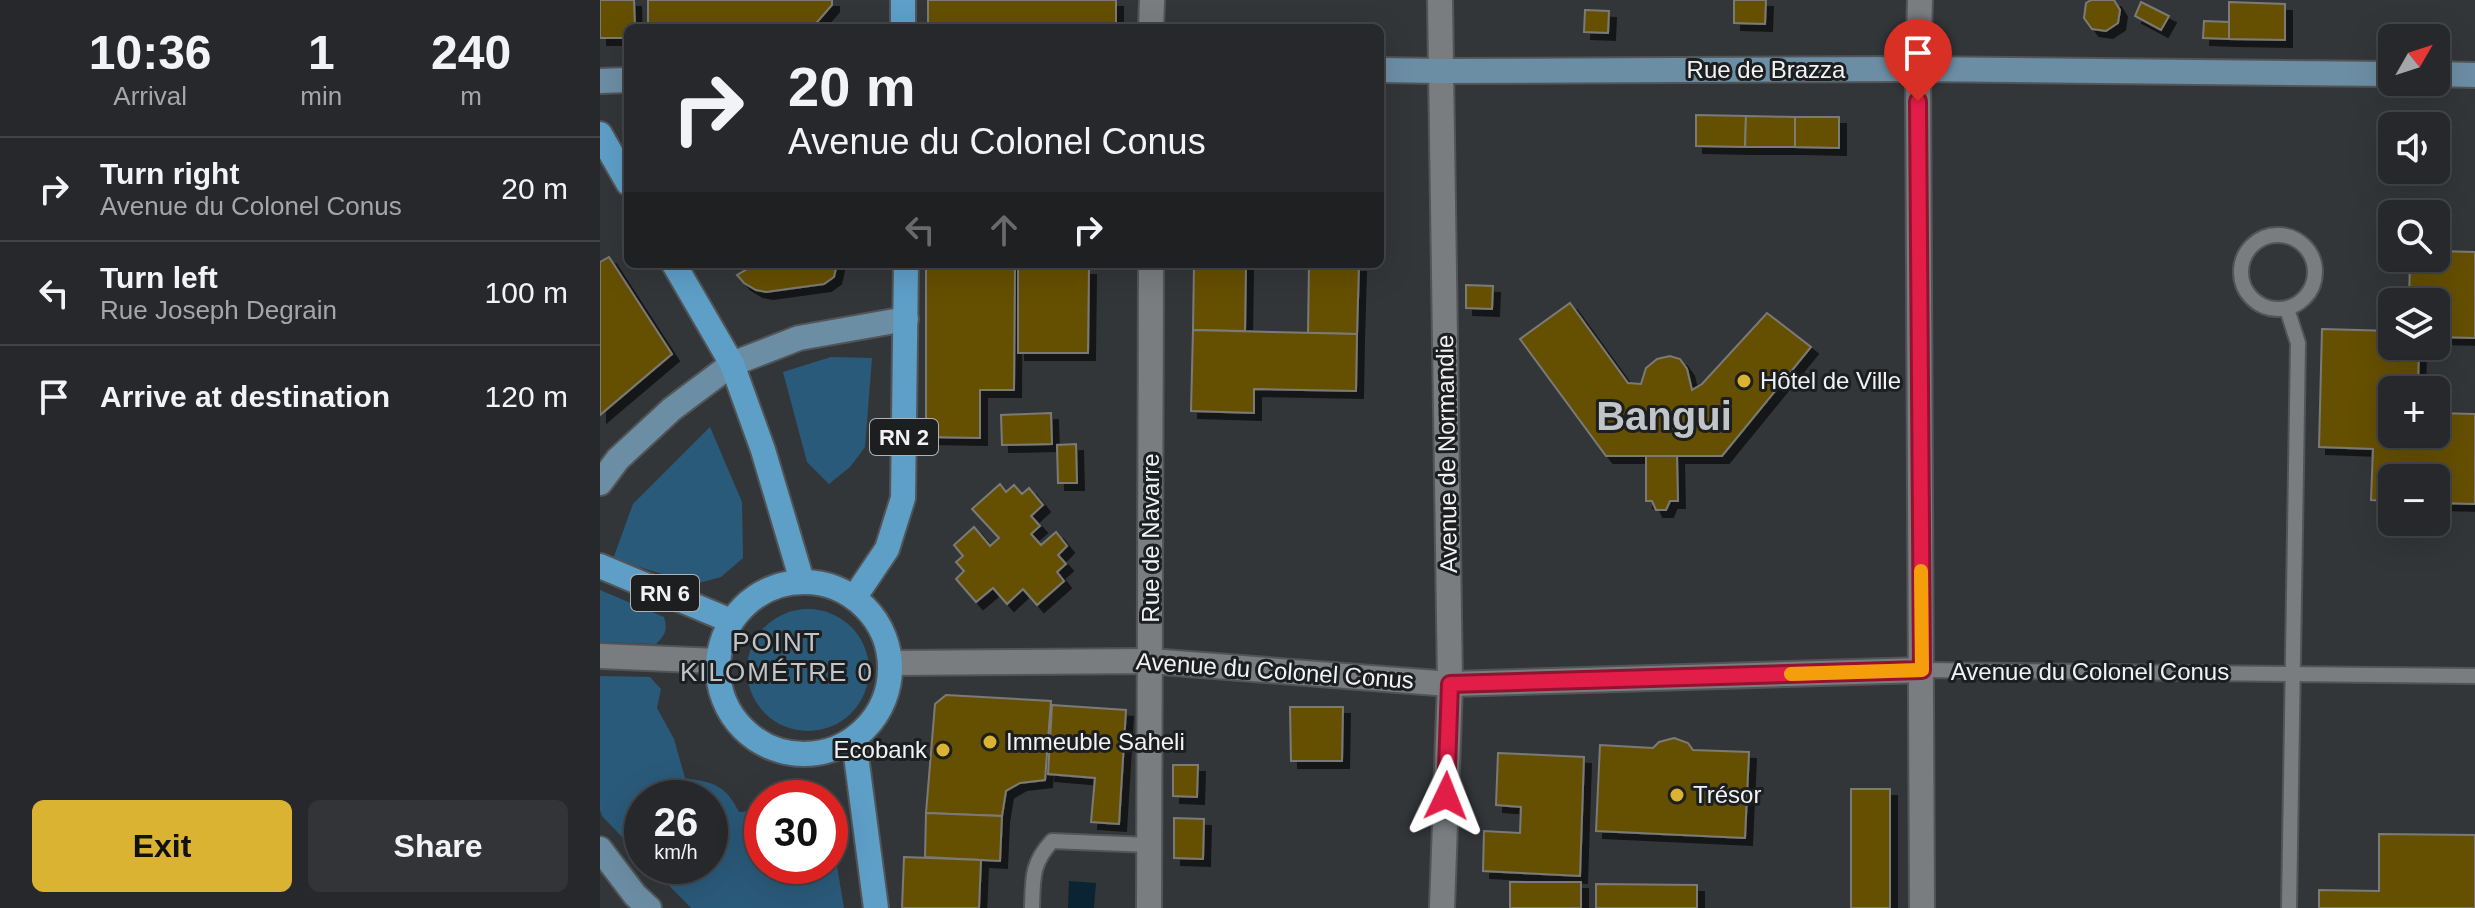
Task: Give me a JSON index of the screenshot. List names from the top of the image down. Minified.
{"streets":{"main road":["RN 2","RN 6"],"street":["Rue de Brazza","Avenue de Normandie","Rue de Navarre","Avenue du Colonel Conus"]},"crossings":[["Rue de Brazza","Avenue de Normandie"],["RN 2","RN 6"],["RN 2","Avenue du Colonel Conus"],["Avenue de Normandie","Avenue du Colonel Conus"],["Rue de Navarre","Avenue du Colonel Conus"],["RN 6","Avenue du Colonel Conus"]],"districts":["Bangui","POINT KILOMÉTRE 0"],"places":["Hôtel de Ville","Immeuble Saheli","Ecobank","Trésor"],"north":"top right","page":{"eta":["10:36","Arrival","1","min","240","m"],"map_buttons":["+","−"],"turn":["20 m","Avenue du Colonel Conus"],"list":[{"name":"Turn right","note":"Avenue du Colonel Conus","value":"20 m"},{"name":"Turn left","note":"Rue Joseph Degrain","value":"100 m"},{"name":"Arrive at destination","value":"120 m"}],"speed":"26 km/h","limit":"30","buttons":["Exit","Share"]}}
